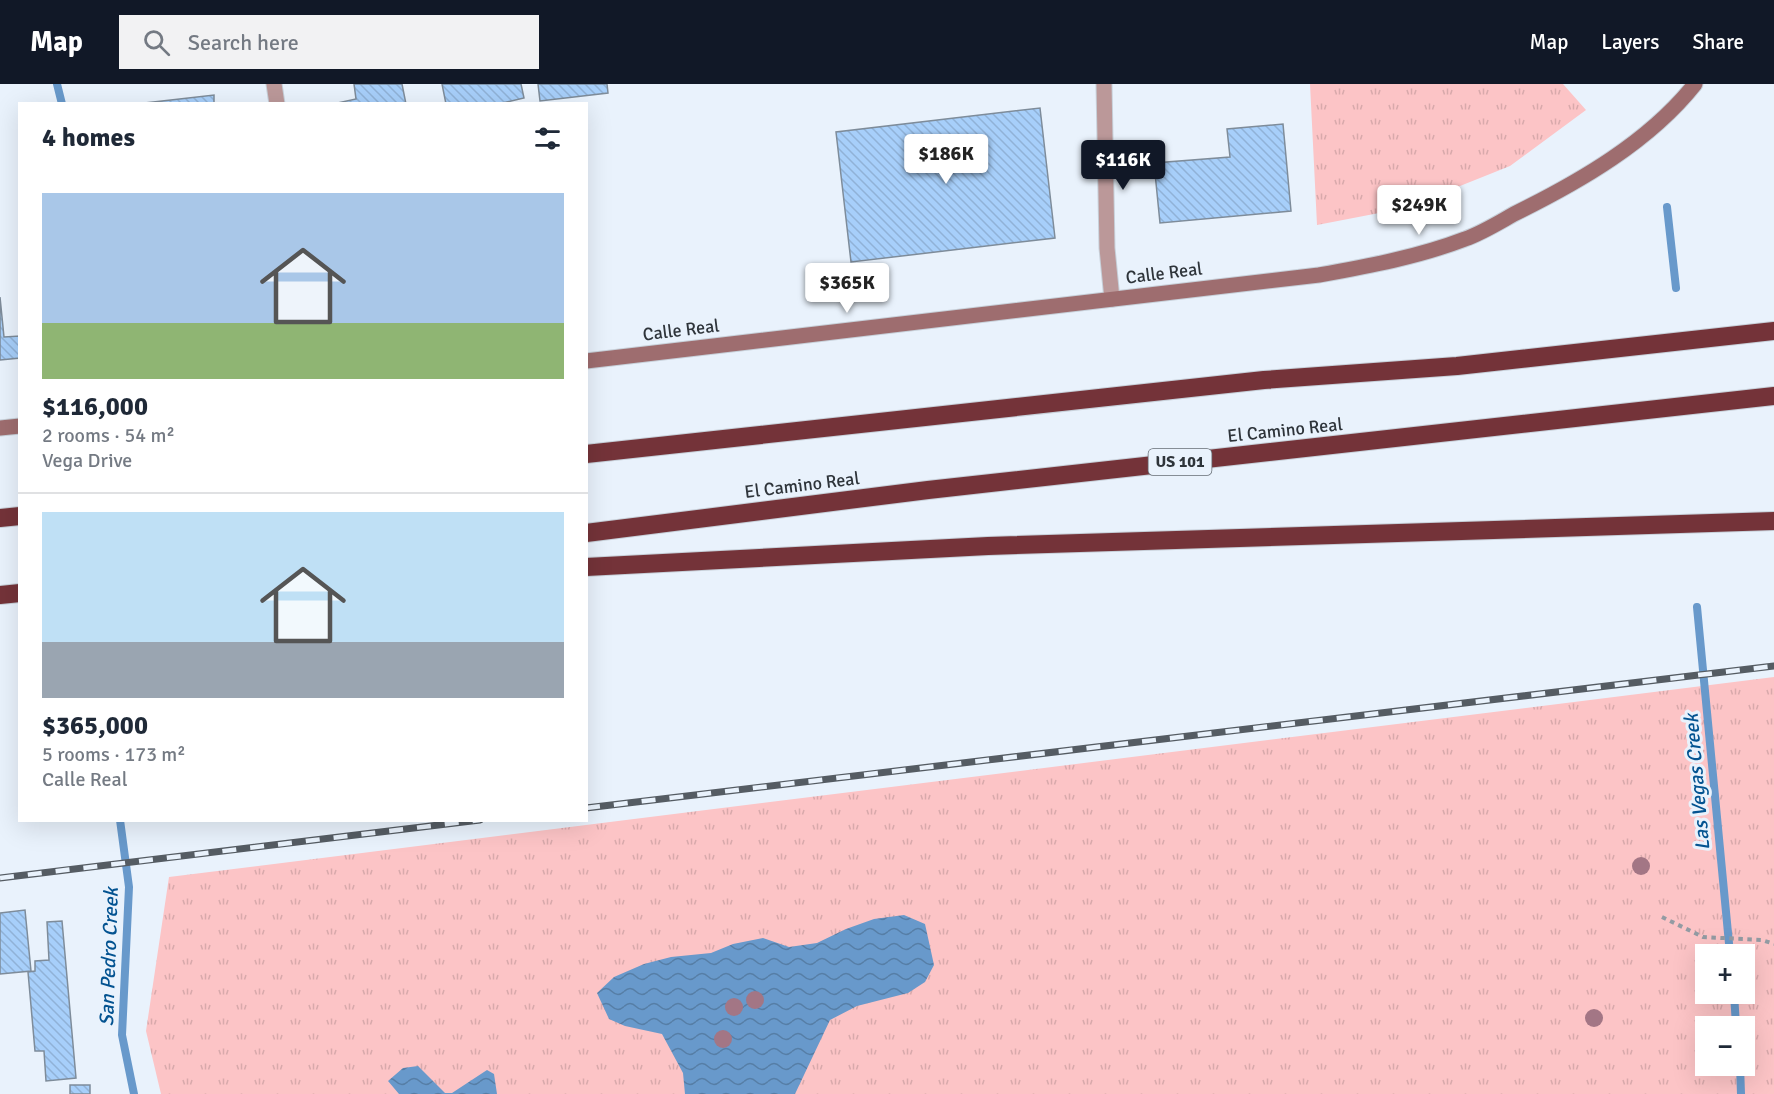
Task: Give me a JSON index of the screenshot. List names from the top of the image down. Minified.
{"streets":{"highway":["El Camino Real","US 101"],"main road":["Calle Real"]},"water":["Las Vegas Creek","San Pedro Creek"],"page":{"header":"Map","search":"Search here","nav":["Map","Layers","Share"],"heading":"4 homes","price":["$186K","$116K","$249K","$365K"],"list":[{"name":"$116,000","note":"2 rooms · 54 m² · Vega Drive"},{"name":"$365,000","note":"5 rooms · 173 m² · Calle Real"}],"map_buttons":["+","−"]}}
